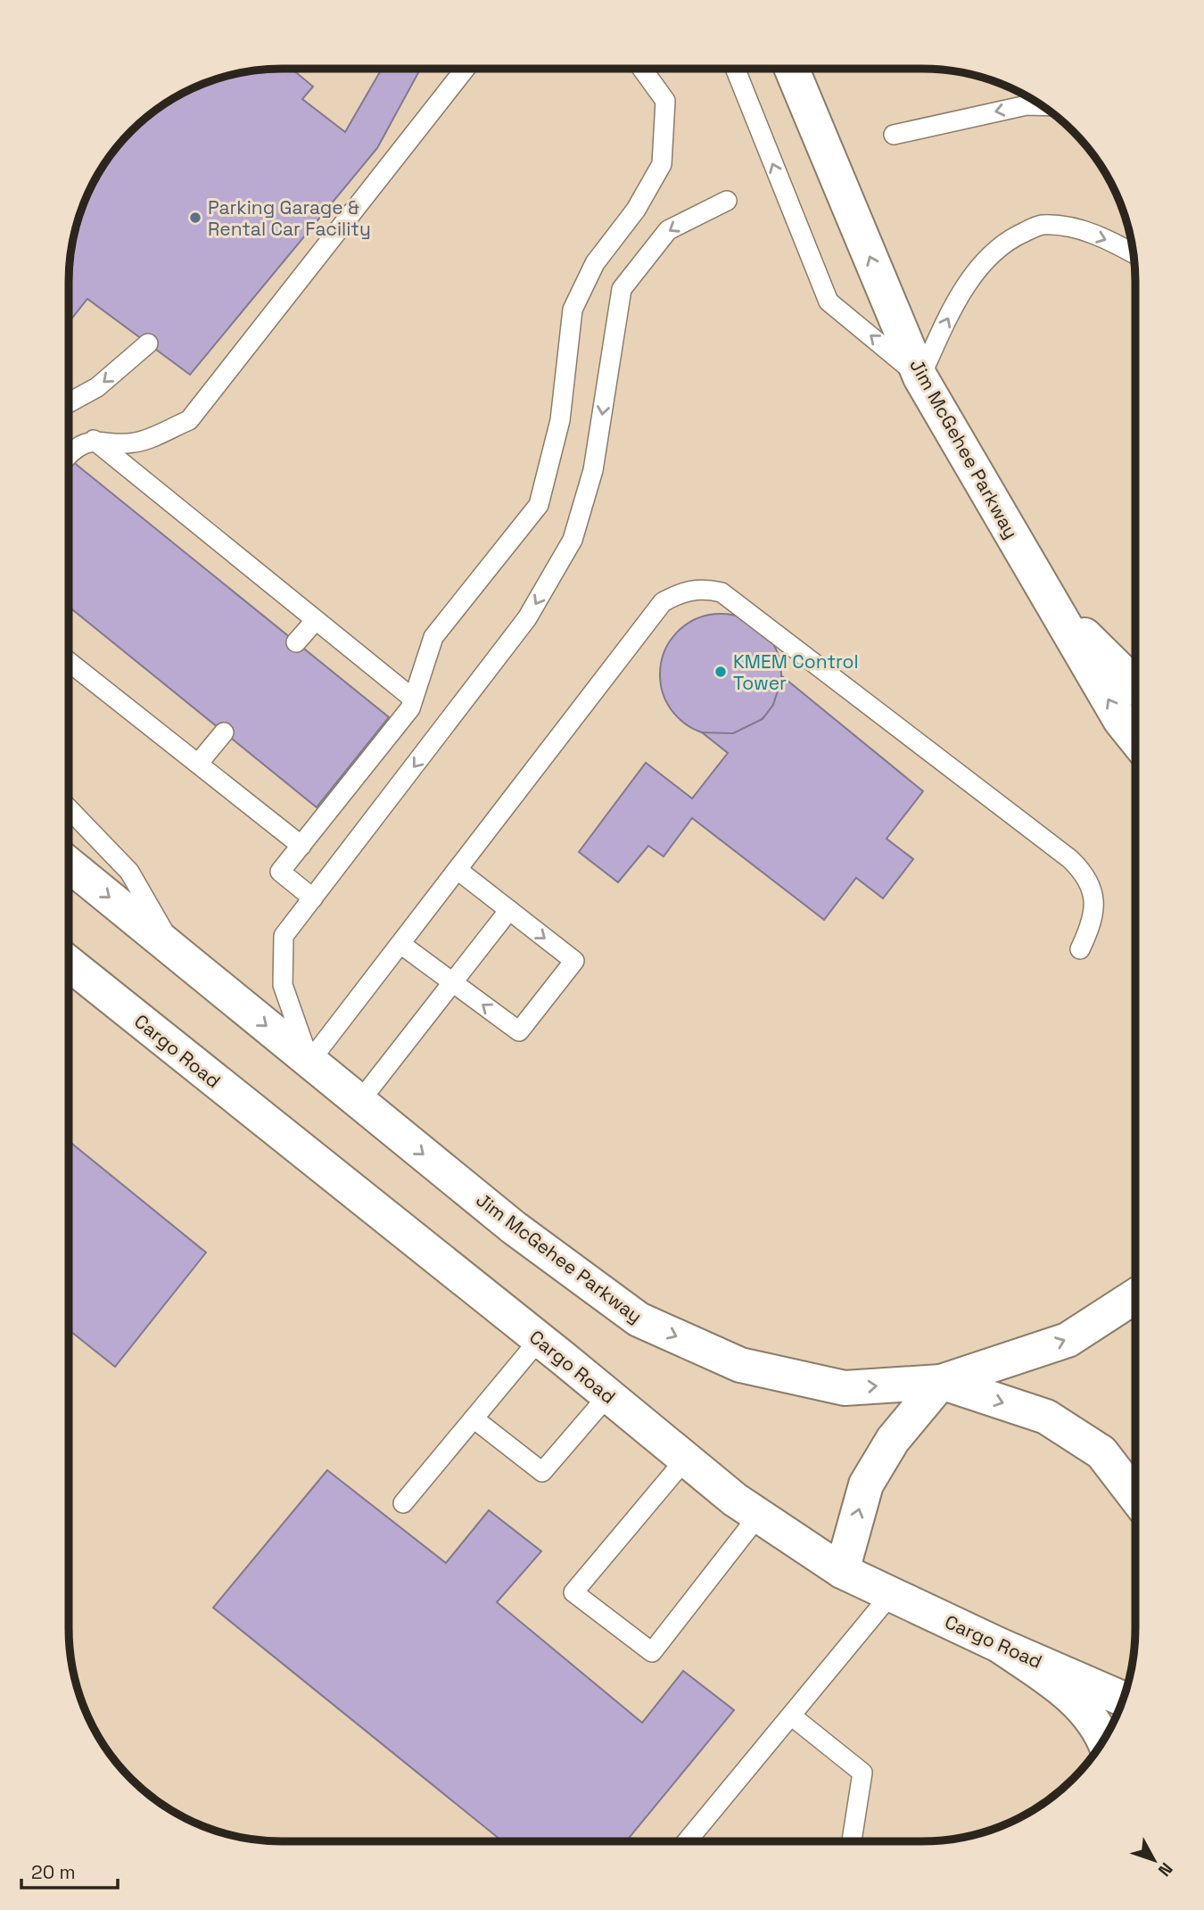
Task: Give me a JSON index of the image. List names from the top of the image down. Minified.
{"streets":{"main road":["Jim McGehee Parkway","Cargo Road"]},"places":["Parking Garage & Rental Car Facility","KMEM Control Tower"],"scale_bar":"20 m","north":"bottom right"}
